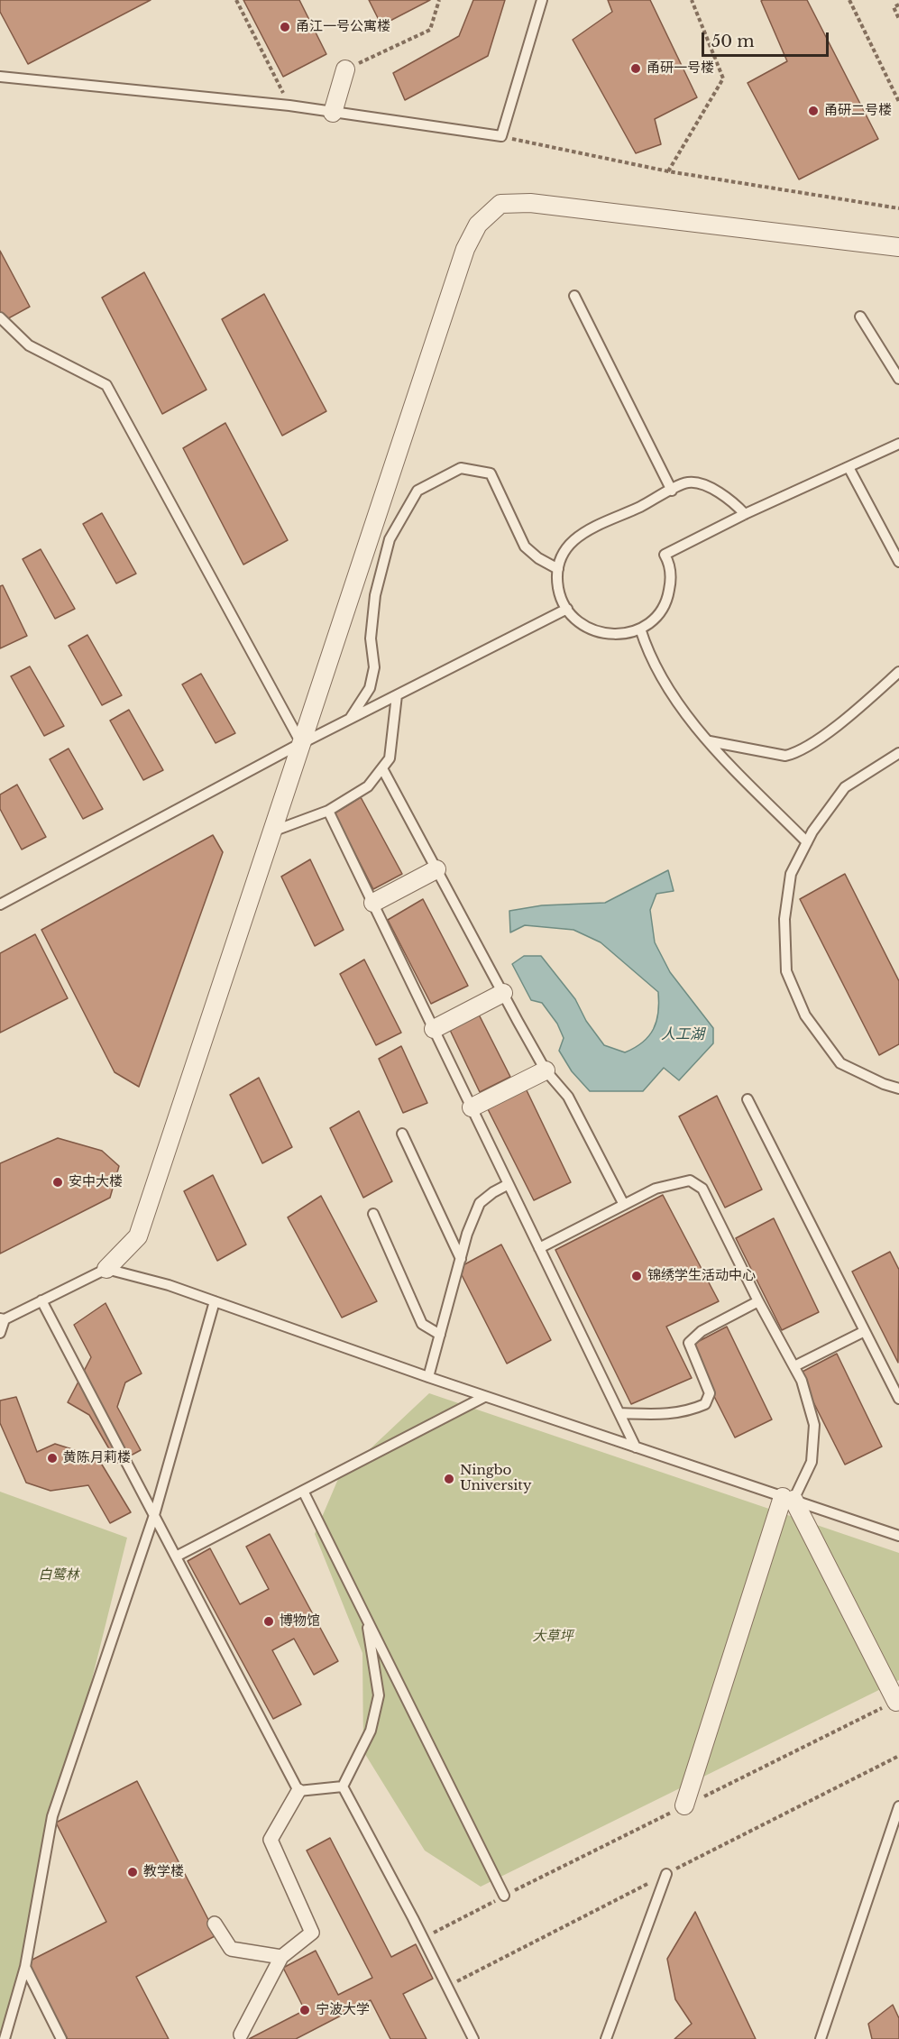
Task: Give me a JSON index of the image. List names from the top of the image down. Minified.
{"water":["人工湖"],"parks":["白鹭林","大草坪"],"places":["甬江一号公寓楼","甬研一号楼","甬研二号楼","安中大楼","锦绣学生活动中心","黄陈月莉楼","Ningbo University","博物馆","教学楼","宁波大学"],"scale_bar":"50 m"}
